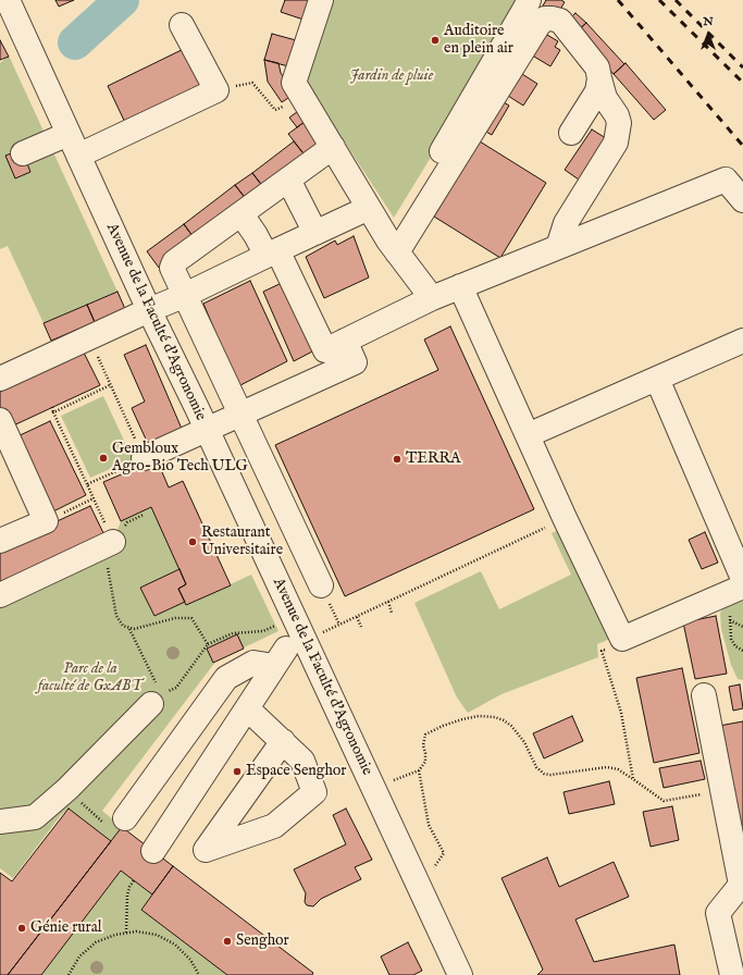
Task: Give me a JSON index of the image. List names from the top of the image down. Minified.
{"streets":{"street":["Avenue de la Faculté d'Agronomie"]},"parks":["Jardin de pluie","Parc de la faculté de GxABT"],"places":["Auditoire en plein air","Gembloux Agro-Bio Tech ULG","TERRA","Restaurant Universitaire","Espace Senghor","Génie rural","Senghor"],"north":"top"}
